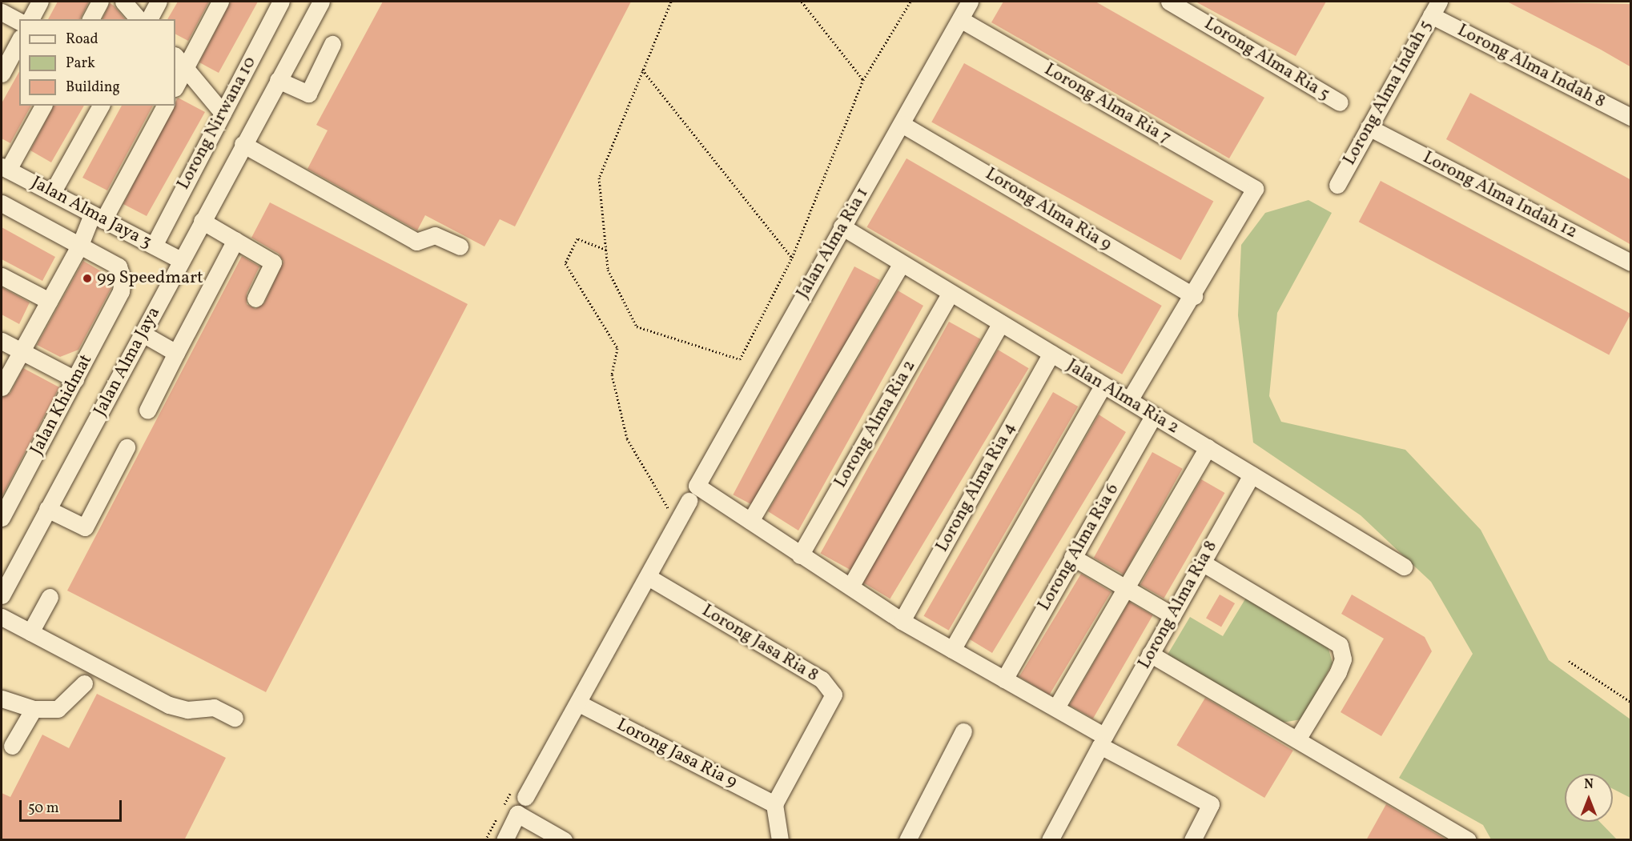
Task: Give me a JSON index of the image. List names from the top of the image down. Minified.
{"streets":{"street":["Lorong Alma Ria 5","Lorong Alma Indah 8","Lorong Alma Indah 5","Lorong Alma Ria 7","Lorong Nirwana 10","Lorong Alma Indah 12","Lorong Alma Ria 9","Jalan Alma Jaya 3","Jalan Alma Ria 1","Jalan Alma Jaya","Jalan Alma Ria 2","Jalan Khidmat","Lorong Alma Ria 2","Lorong Alma Ria 4","Lorong Alma Ria 6","Lorong Alma Ria 8","Lorong Jasa Ria 8","Lorong Jasa Ria 9"]},"crossings":[["Lorong Alma Indah 8","Lorong Alma Indah 5"],["Lorong Alma Indah 5","Lorong Alma Indah 12"],["Lorong Alma Ria 7","Lorong Alma Ria 9"],["Lorong Alma Ria 7","Jalan Alma Ria 1"],["Lorong Nirwana 10","Jalan Alma Jaya 3"],["Lorong Alma Ria 9","Jalan Alma Ria 1"],["Jalan Alma Jaya 3","Jalan Alma Jaya"],["Jalan Alma Jaya 3","Jalan Khidmat"],["Jalan Alma Ria 1","Jalan Alma Ria 2"],["Jalan Alma Ria 2","Lorong Alma Ria 2"],["Jalan Alma Ria 2","Lorong Alma Ria 4"],["Jalan Alma Ria 2","Lorong Alma Ria 6"],["Jalan Alma Ria 2","Lorong Alma Ria 8"],["Lorong Jasa Ria 8","Lorong Jasa Ria 9"]],"places":["99 Speedmart"],"legend":["Road","Park","Building"],"scale_bar":"50 m","north":"top"}
